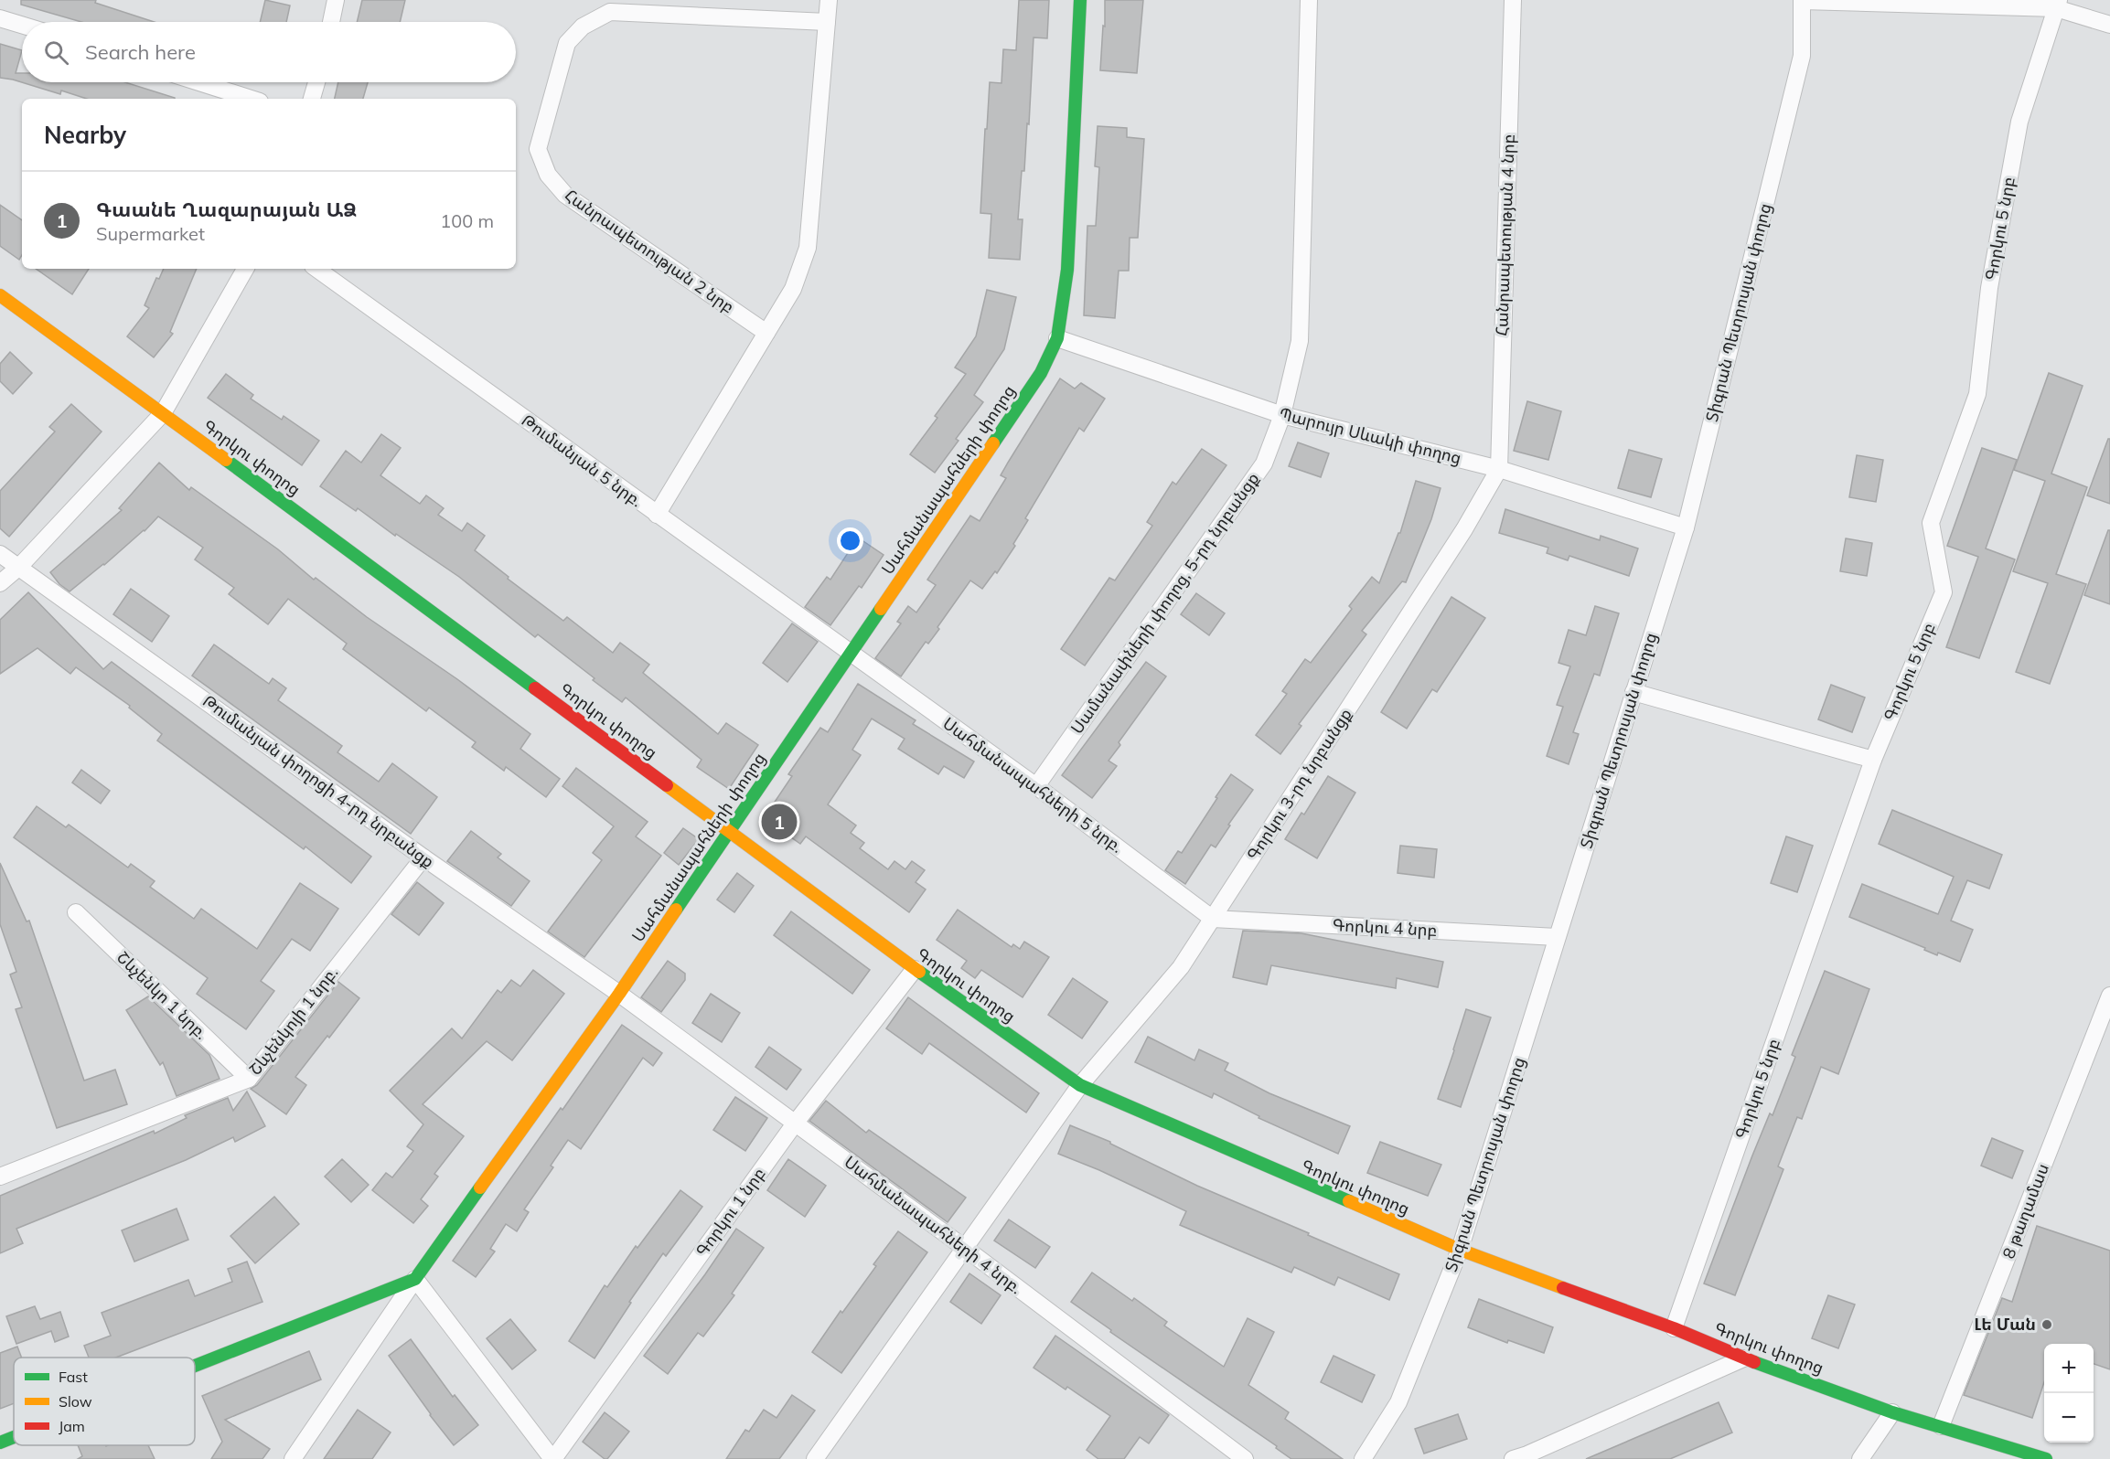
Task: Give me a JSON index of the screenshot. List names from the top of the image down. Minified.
{"streets":{"street":["Գորկու 5 նրբ","Հանրապետության 4 նրբ","Հանրապետության 2 նրբ","Տիգրան Պետրոսյան փողոց","Պարույր Սևակի փողոց","Գորկու փողոց","Թումանյան 5 նրբ.","Սահմանապահների փողոց","Սամանափների փողոց, 5-րդ նրբանցք","Թումանյան փողոցի 4-րդ նրբանցք","Գորկու 3-րդ նրբանցք","Սահմանապահների 5 նրբ.","Գորկու 4 նրբ","Շևչենկո 1 նրբ.","Շևչենկոյի 1 նրբ.","8 թաղամաս","Գորկու 1 նրբ","Սահմանապահների 4 նրբ."]},"crossings":[["Գորկու 5 նրբ","Գորկու փողոց"],["Հանրապետության 4 նրբ","Պարույր Սևակի փողոց"],["Հանրապետության 4 նրբ","Գորկու 3-րդ նրբանցք"],["Տիգրան Պետրոսյան փողոց","Պարույր Սևակի փողոց"],["Տիգրան Պետրոսյան փողոց","Գորկու փողոց"],["Տիգրան Պետրոսյան փողոց","Գորկու 4 նրբ"],["Պարույր Սևակի փողոց","Սահմանապահների փողոց"],["Պարույր Սևակի փողոց","Սամանափների փողոց, 5-րդ նրբանցք"],["Պարույր Սևակի փողոց","Գորկու 3-րդ նրբանցք"],["Գորկու փողոց","Սահմանապահների փողոց"],["Գորկու փողոց","Գորկու 3-րդ նրբանցք"],["Գորկու փողոց","8 թաղամաս"],["Գորկու փողոց","Գորկու 1 նրբ"],["Թումանյան 5 նրբ.","Սահմանապահների փողոց"],["Թումանյան 5 նրբ.","Սահմանապահների 5 նրբ."],["Սահմանապահների փողոց","Թումանյան փողոցի 4-րդ նրբանցք"],["Սահմանապահների փողոց","Սահմանապահների 5 նրբ."],["Սահմանապահների փողոց","Սահմանապահների 4 նրբ."],["Սամանափների փողոց, 5-րդ նրբանցք","Սահմանապահների 5 նրբ."],["Թումանյան փողոցի 4-րդ նրբանցք","Շևչենկոյի 1 նրբ."],["Թումանյան փողոցի 4-րդ նրբանցք","Սահմանապահների 4 նրբ."],["Գորկու 3-րդ նրբանցք","Սահմանապահների 5 նրբ."],["Գորկու 3-րդ նրբանցք","Գորկու 4 նրբ"],["Գորկու 3-րդ նրբանցք","Սահմանապահների 4 նրբ."],["Սահմանապահների 5 նրբ.","Գորկու 4 նրբ"],["Շևչենկո 1 նրբ.","Շևչենկոյի 1 նրբ."],["Գորկու 1 նրբ","Սահմանապահների 4 նրբ."]],"places":["Լե Ման"],"legend":["Fast","Slow","Jam"],"page":{"search":"Search here","heading":"Nearby","list":[{"mark":"1","name":"Գաանե Ղազարայան ԱՁ","note":"Supermarket","value":"100 m"}],"pins":"1","map_buttons":["+","−"]}}
